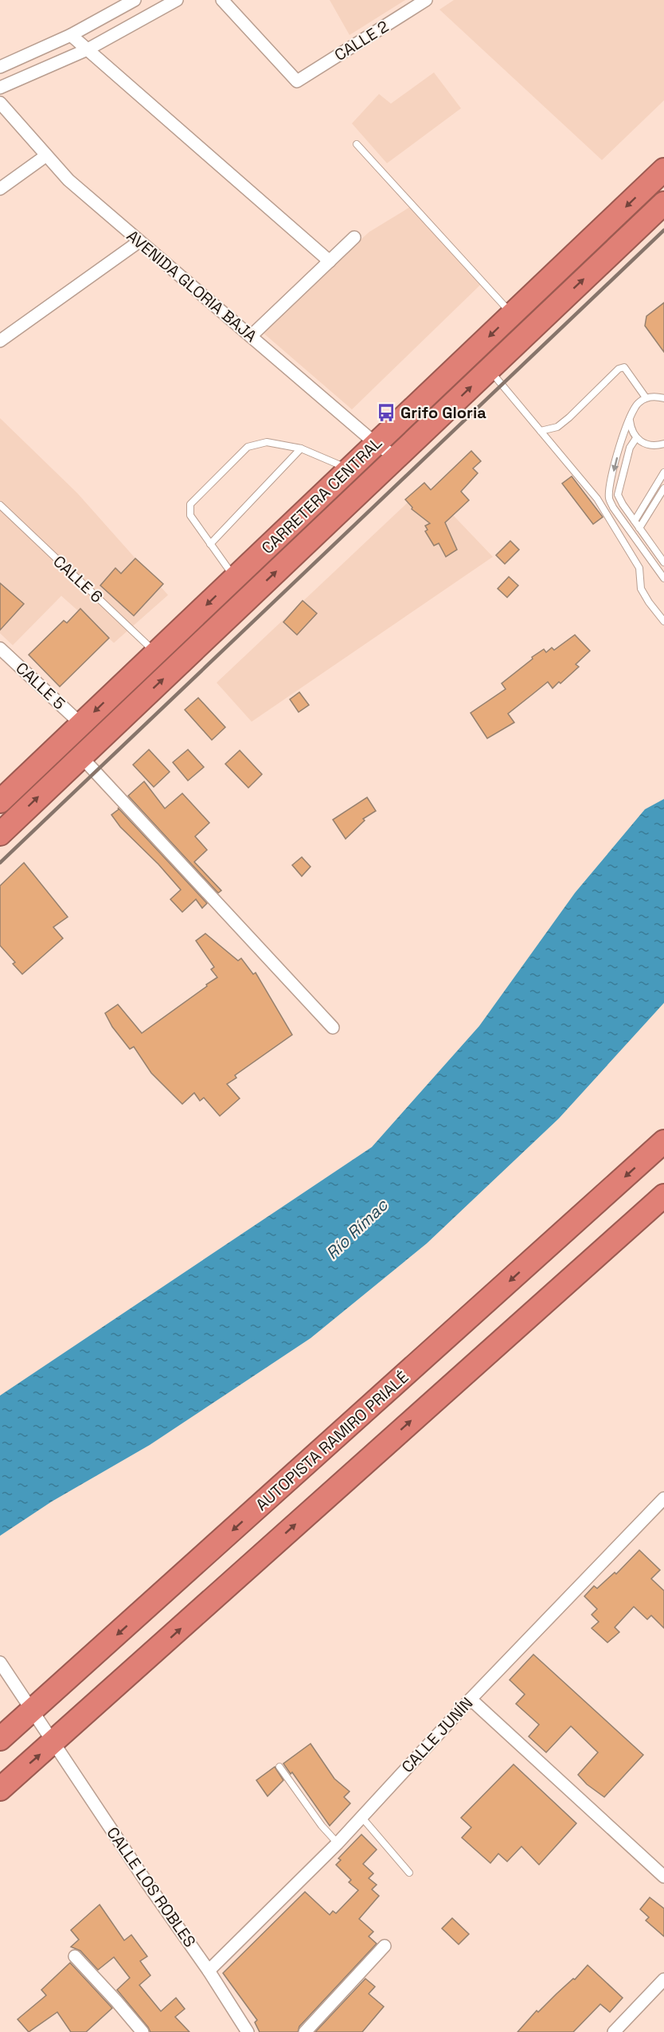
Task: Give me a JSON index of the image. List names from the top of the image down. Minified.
{"streets":{"highway":["CARRETERA CENTRAL","AUTOPISTA RAMIRO PRIALÉ"],"street":["CALLE 2","AVENIDA GLORIA BAJA","CALLE 5","CALLE JUNÍN","CALLE LOS ROBLES"],"lane":["CALLE 6"]},"crossings":[["AVENIDA GLORIA BAJA","CARRETERA CENTRAL"],["CARRETERA CENTRAL","CALLE 6"],["CARRETERA CENTRAL","CALLE 5"],["AUTOPISTA RAMIRO PRIALÉ","CALLE LOS ROBLES"],["CALLE JUNÍN","CALLE LOS ROBLES"]],"water":["Río Rímac"],"places":{"bus stop":["Grifo Gloria"]}}
